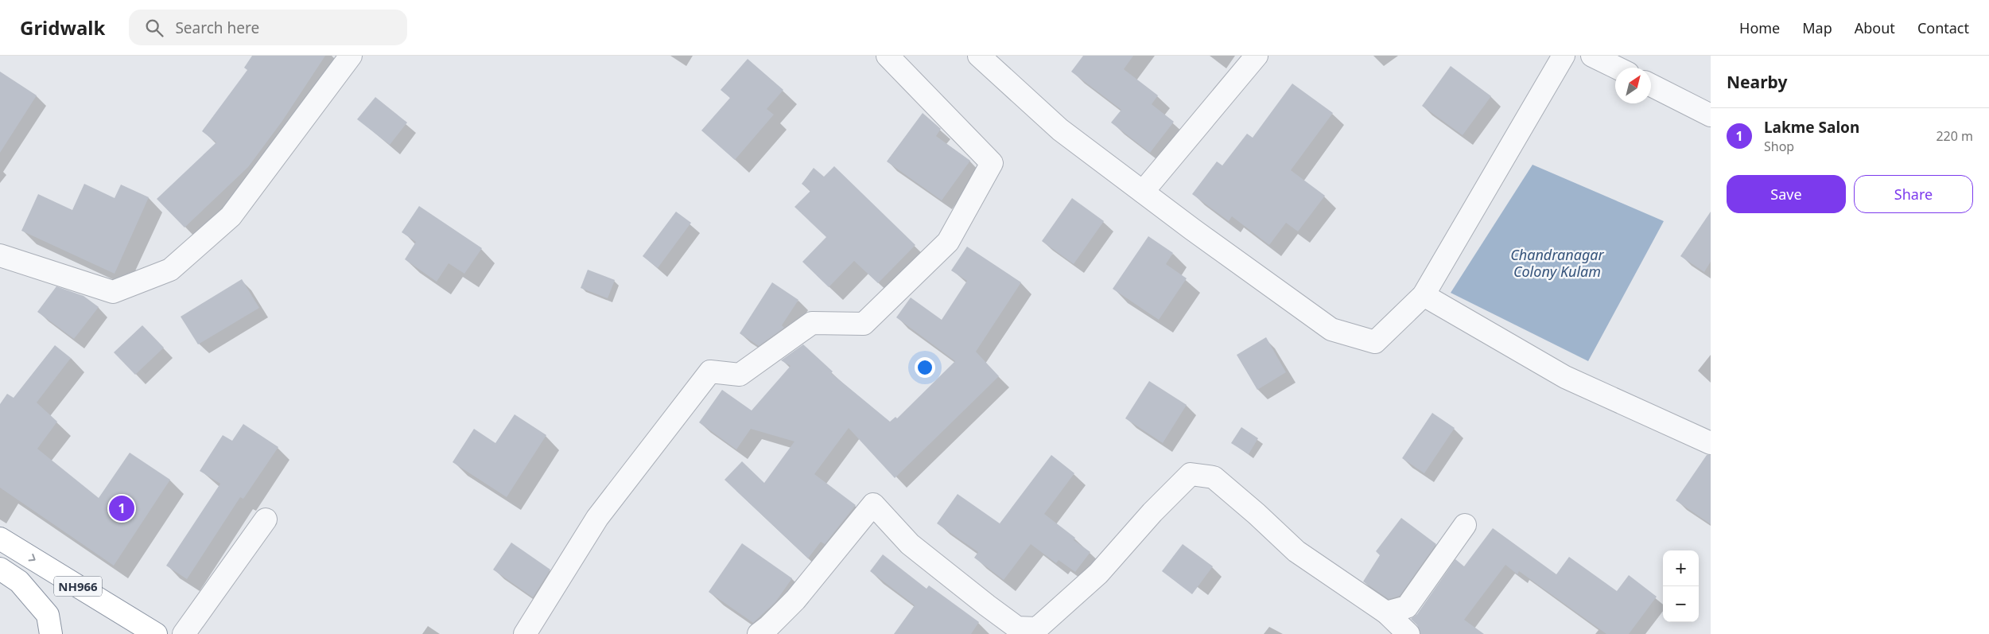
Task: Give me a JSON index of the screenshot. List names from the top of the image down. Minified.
{"streets":{"highway":["NH966"]},"water":["Chandranagar Colony Kulam"],"north":"top right","page":{"header":"Gridwalk","search":"Search here","nav":["Home","Map","About","Contact"],"heading":"Nearby","list":[{"mark":"1","name":"Lakme Salon","note":"Shop","value":"220 m"}],"buttons":["Save","Share"],"pins":"1","map_buttons":["+","−"]}}
